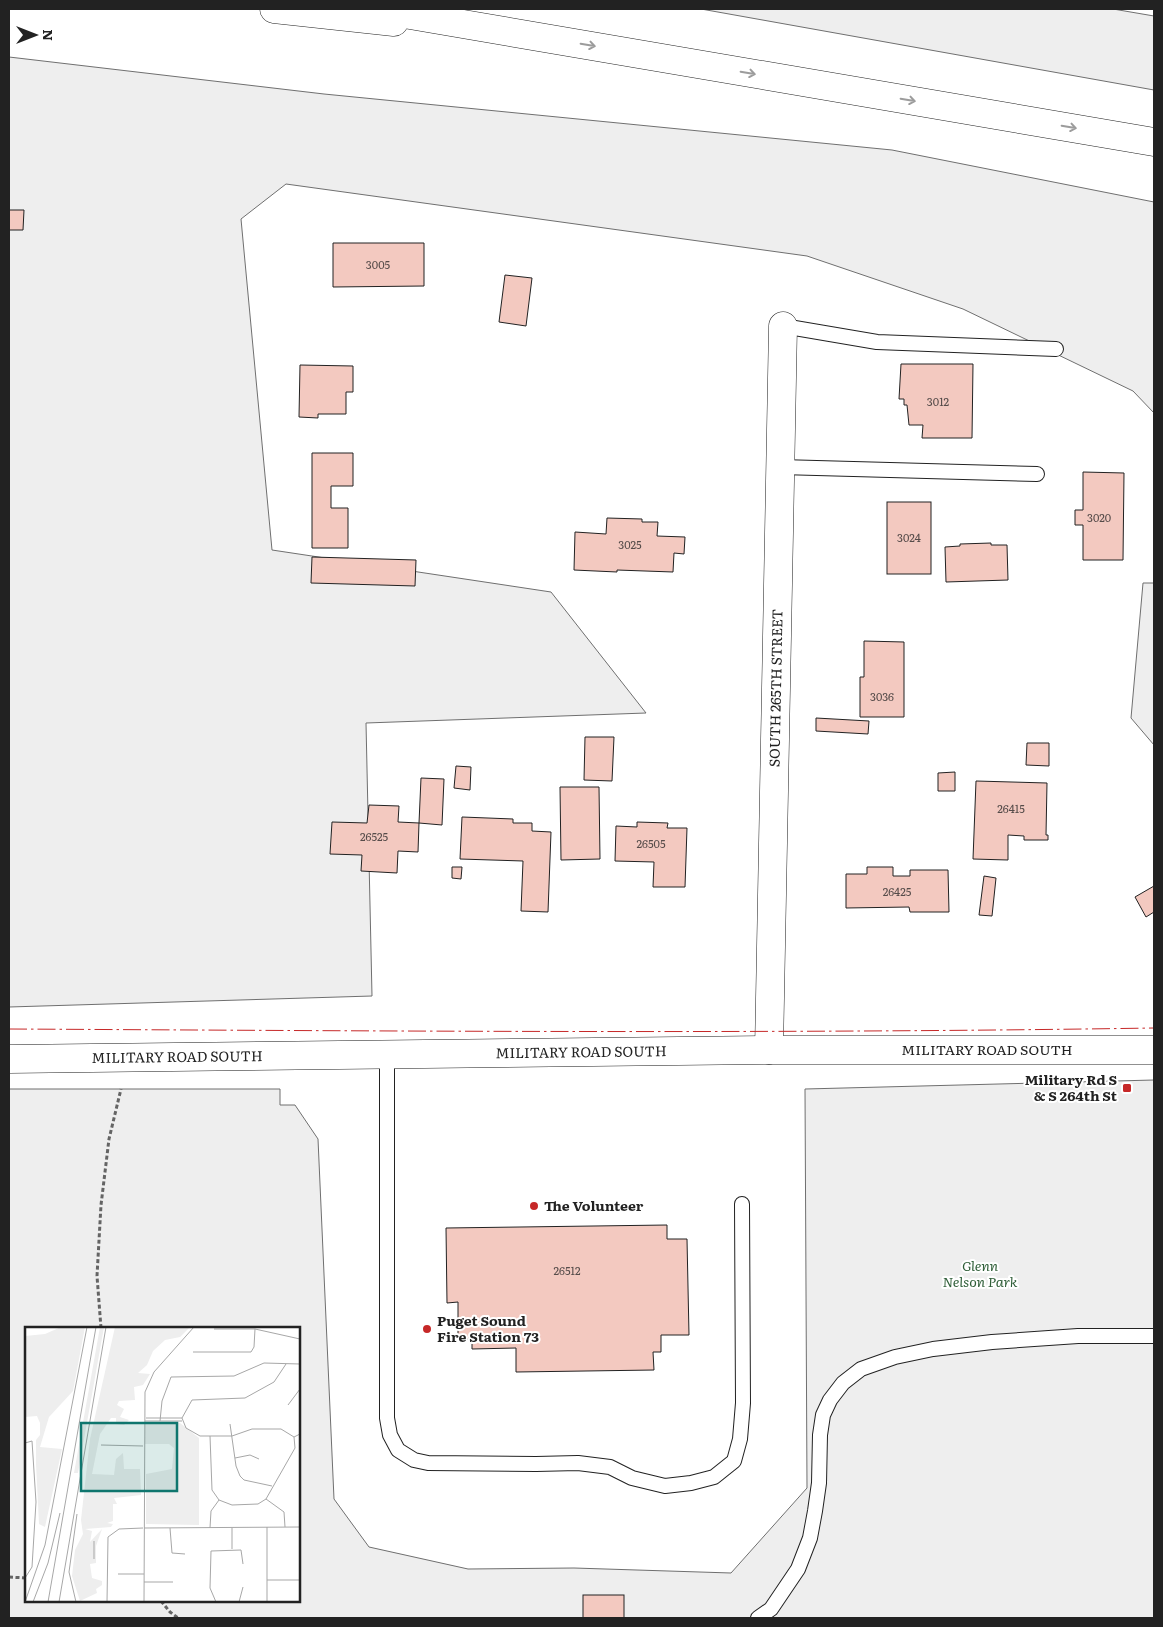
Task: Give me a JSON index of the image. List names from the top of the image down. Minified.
{"streets":{"main road":["SOUTH 265TH STREET","MILITARY ROAD SOUTH"]},"crossings":[["SOUTH 265TH STREET","MILITARY ROAD SOUTH"]],"parks":["Glenn Nelson Park"],"places":{"transit":["Military Rd S & S 264th St"],"other":["The Volunteer","Puget Sound Fire Station 73"]},"house_numbers":["3005","3012","3020","3024","3025","3036","26415","26525","26505","26425","26512"],"north":"right"}
